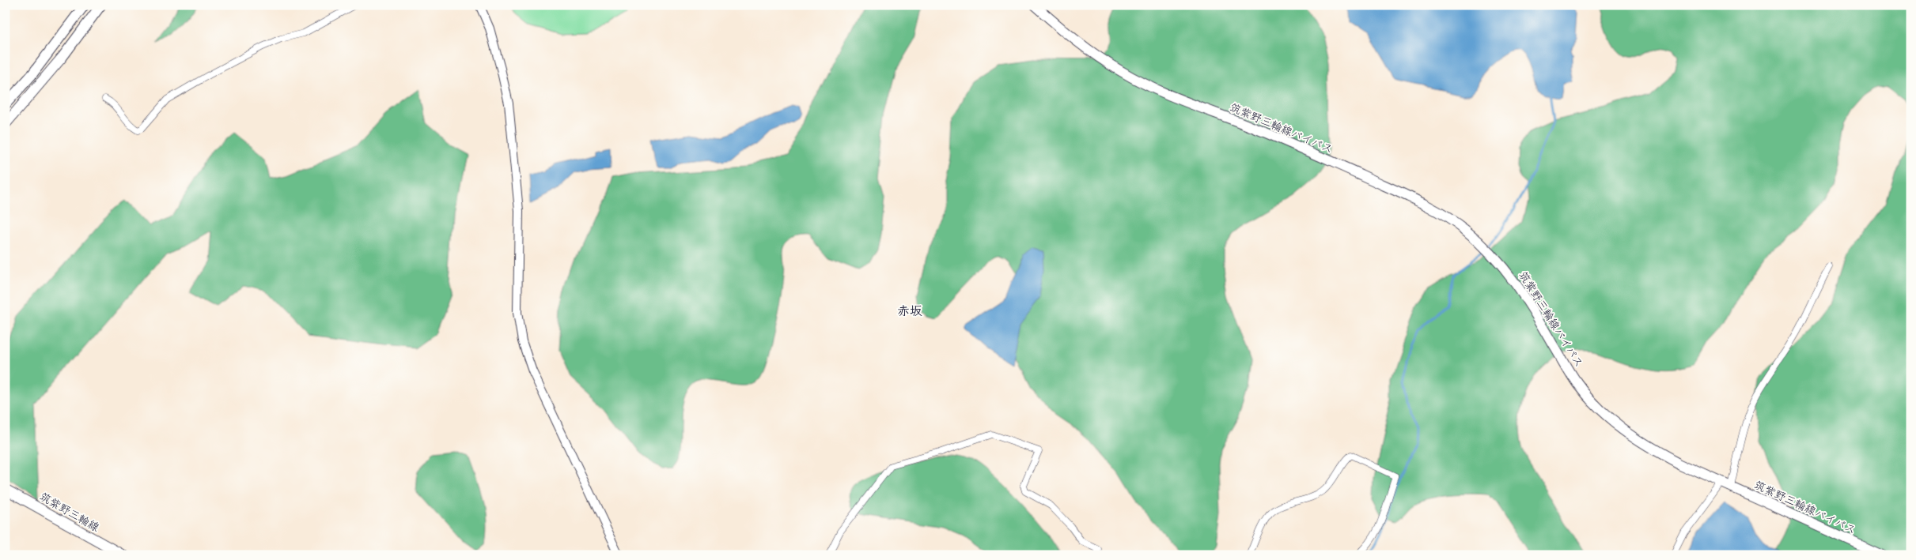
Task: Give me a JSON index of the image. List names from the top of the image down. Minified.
{"streets":{"main road":["筑紫野三輪線バイパス","筑紫野三輪線"]},"districts":["赤坂"]}
